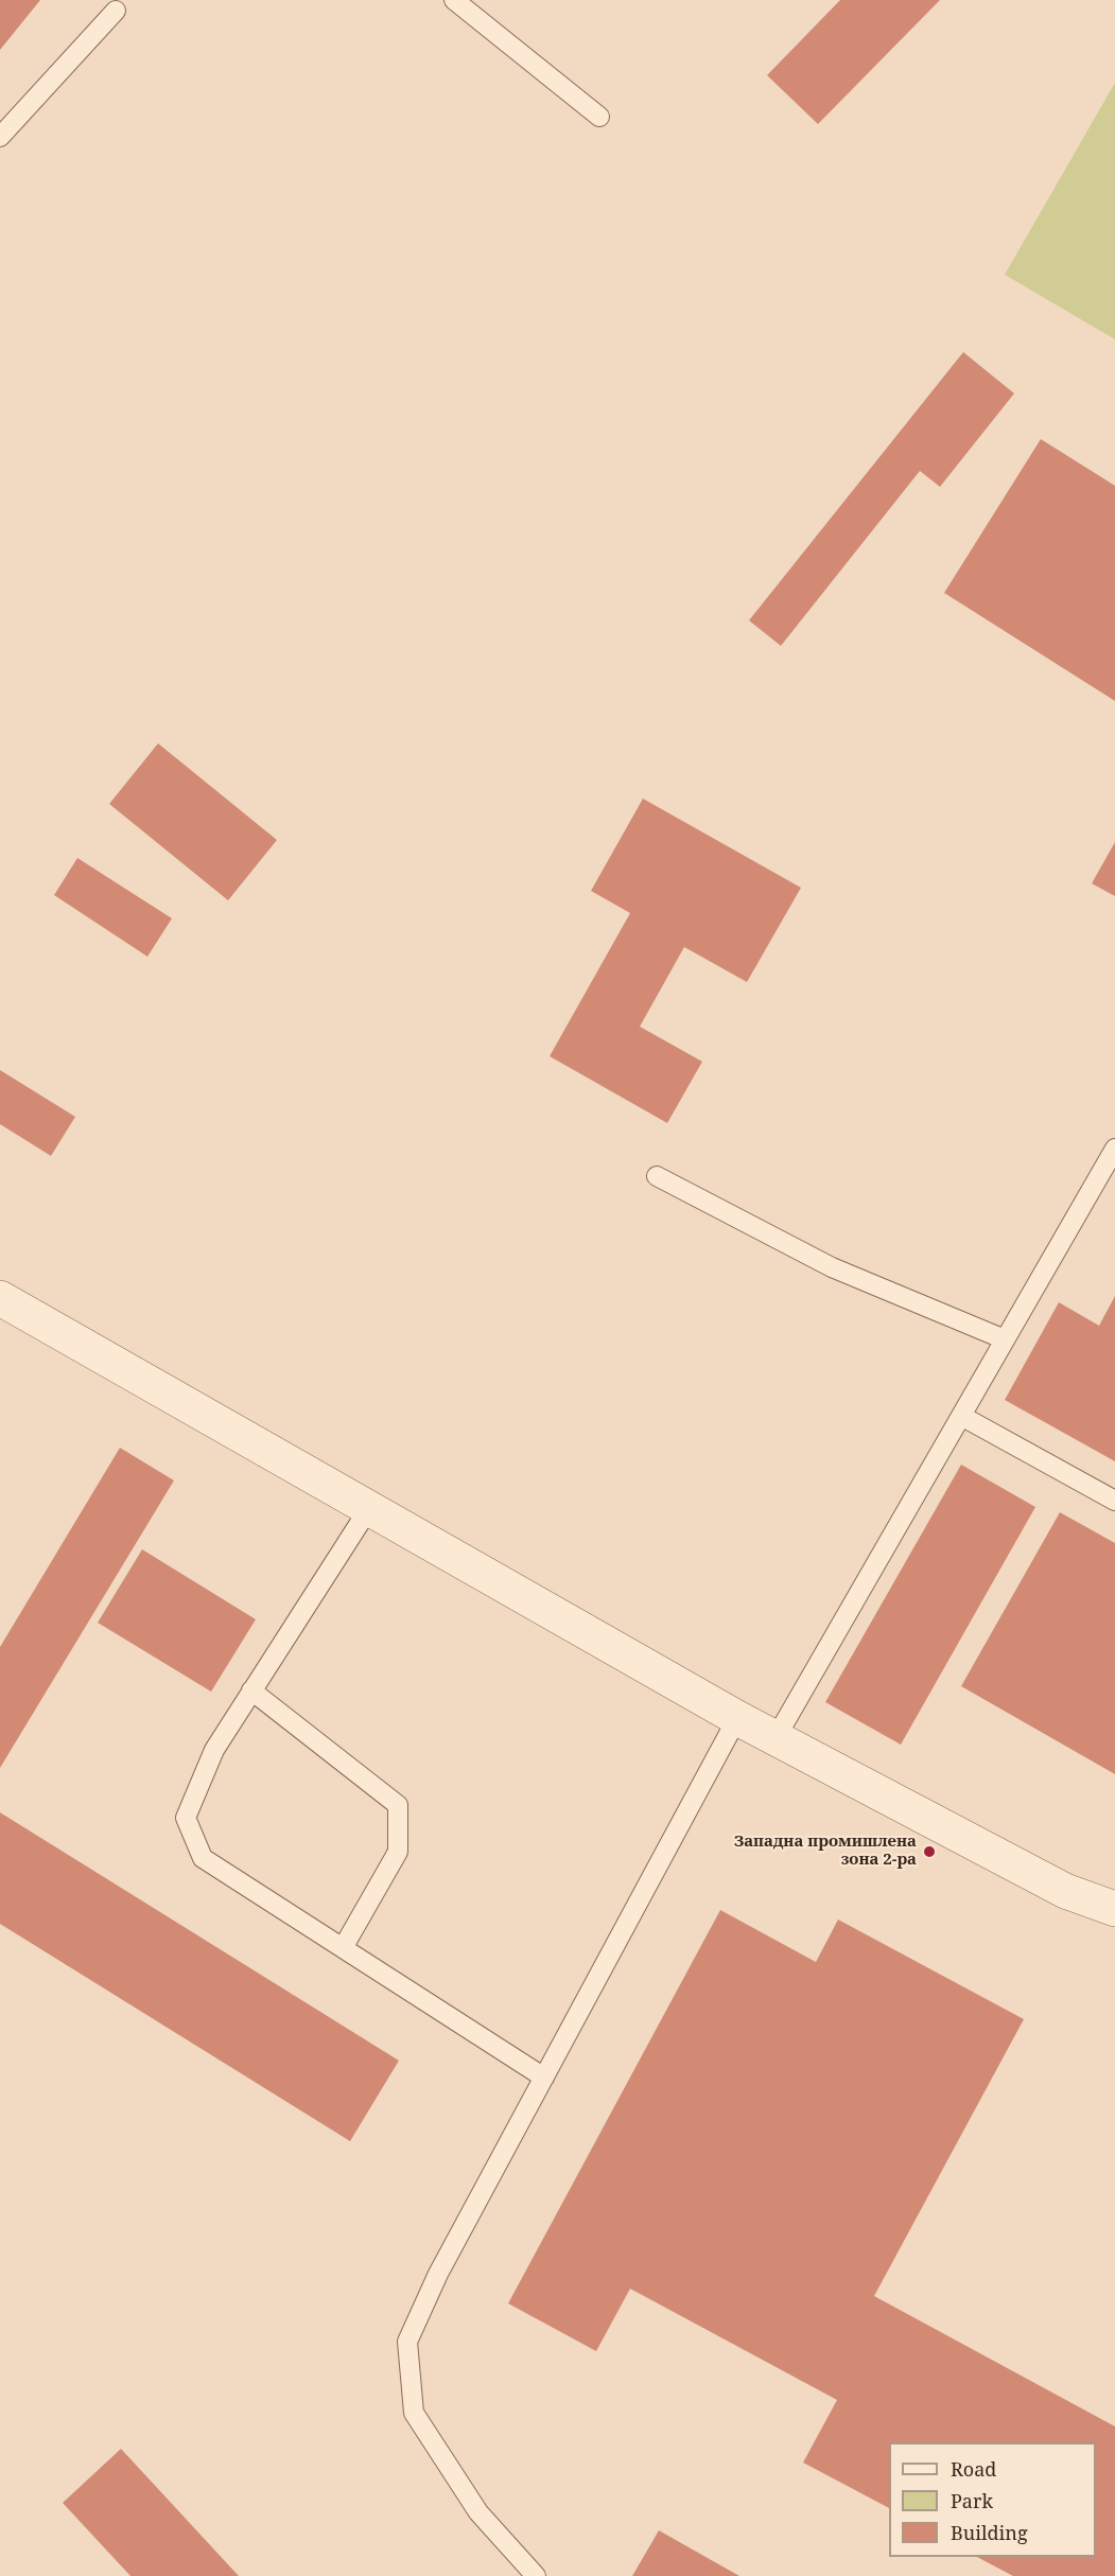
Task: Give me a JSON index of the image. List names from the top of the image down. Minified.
{"places":["Западна промишлена зона 2-ра"],"legend":["Road","Park","Building"]}
